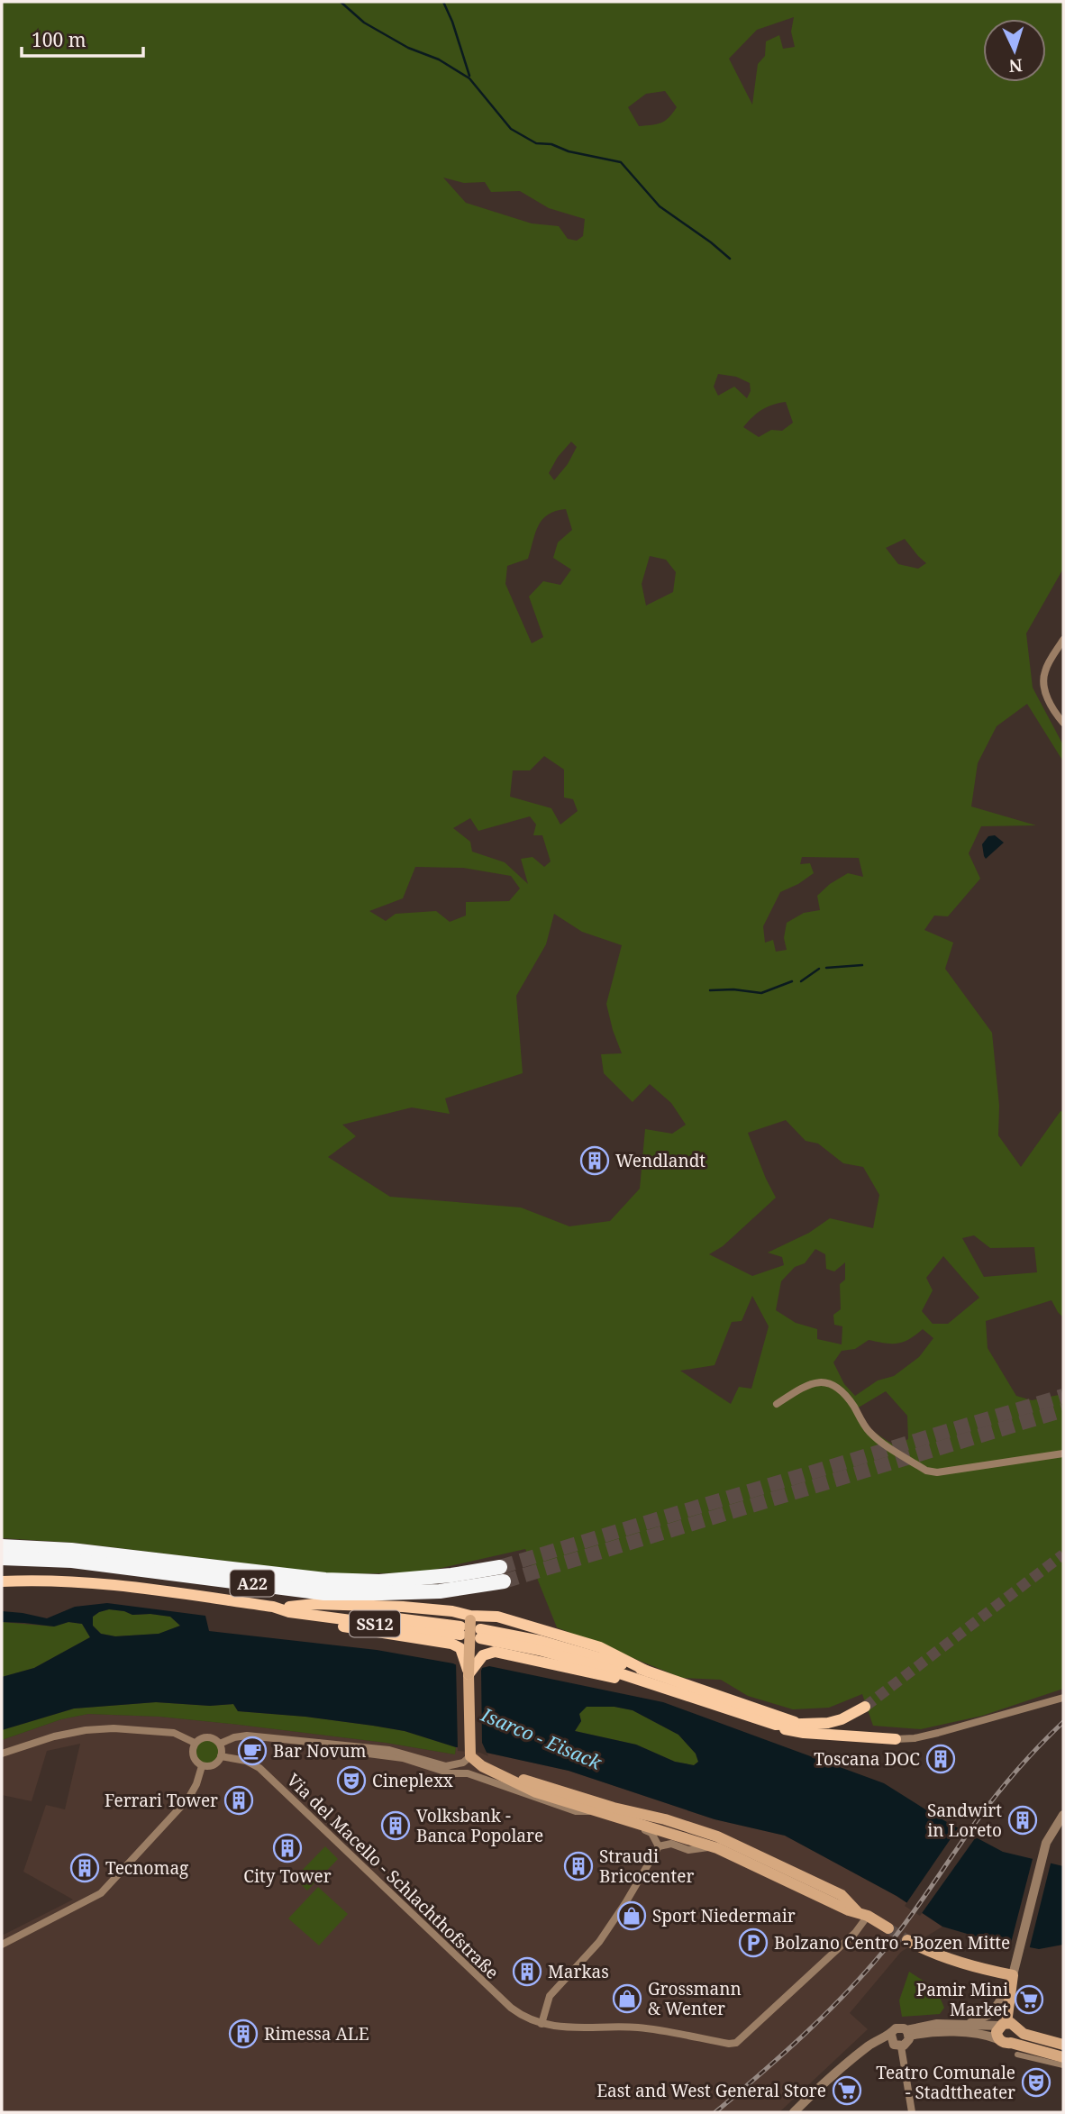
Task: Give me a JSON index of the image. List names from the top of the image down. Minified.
{"streets":{"highway":["A22"],"main road":["SS12"],"street":["Via del Macello - Schlachthofstraße"]},"water":["Isarco - Eisack"],"places":{"building":["Wendlandt","Toscana DOC","Ferrari Tower","Sandwirt in Loreto","Volksbank - Banca Popolare","City Tower","Straudi Bricocenter","Tecnomag","Markas","Rimessa ALE"],"cafe":["Bar Novum"],"theatre":["Cineplexx","Teatro Comunale - Stadttheater"],"shop":["Sport Niedermair","Grossmann & Wenter"],"parking":["Bolzano Centro - Bozen Mitte"],"supermarket":["Pamir Mini Market","East and West General Store"]},"scale_bar":"100 m","north":"bottom"}
